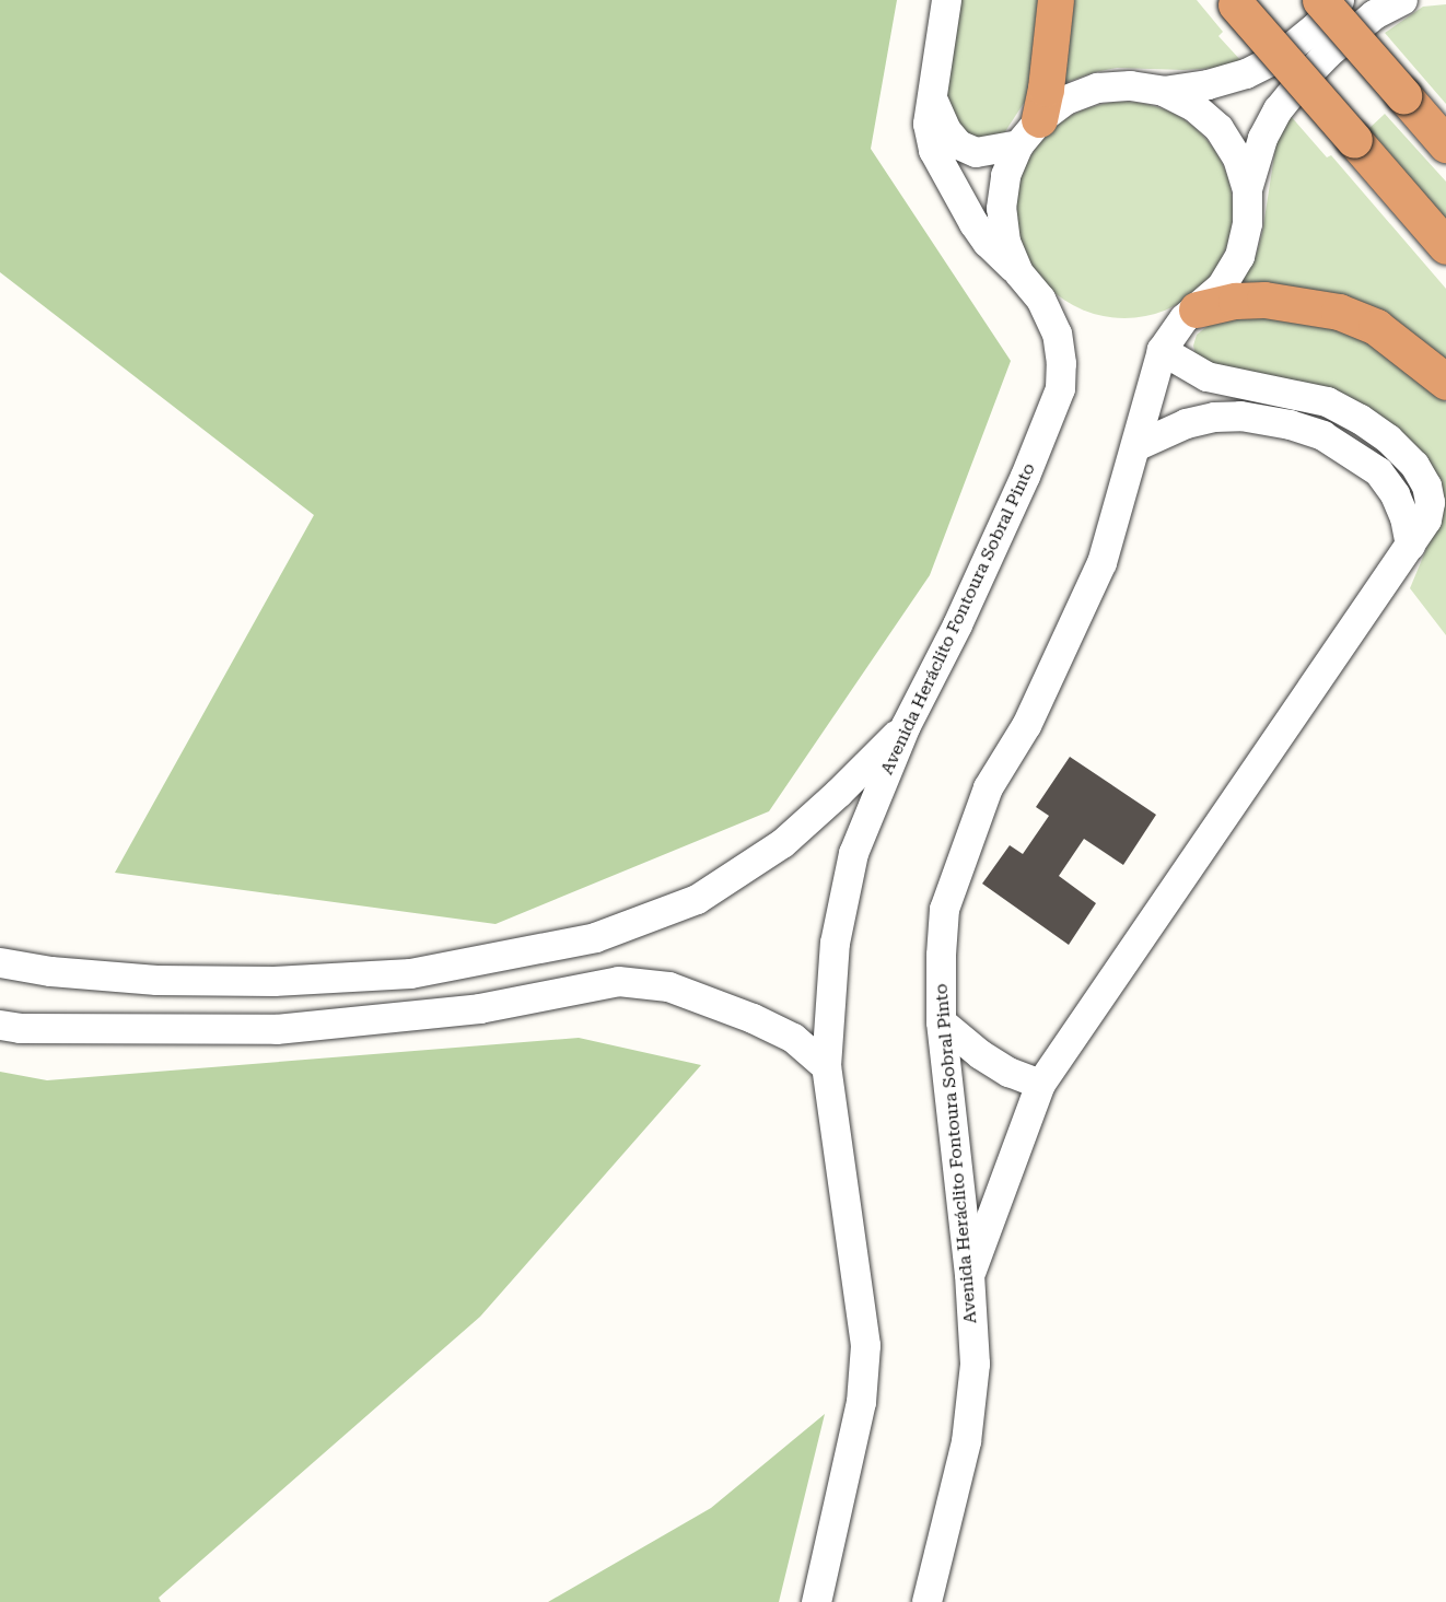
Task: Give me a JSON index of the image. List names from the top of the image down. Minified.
{"streets":{"street":["Avenida Heráclito Fontoura Sobral Pinto"]}}
